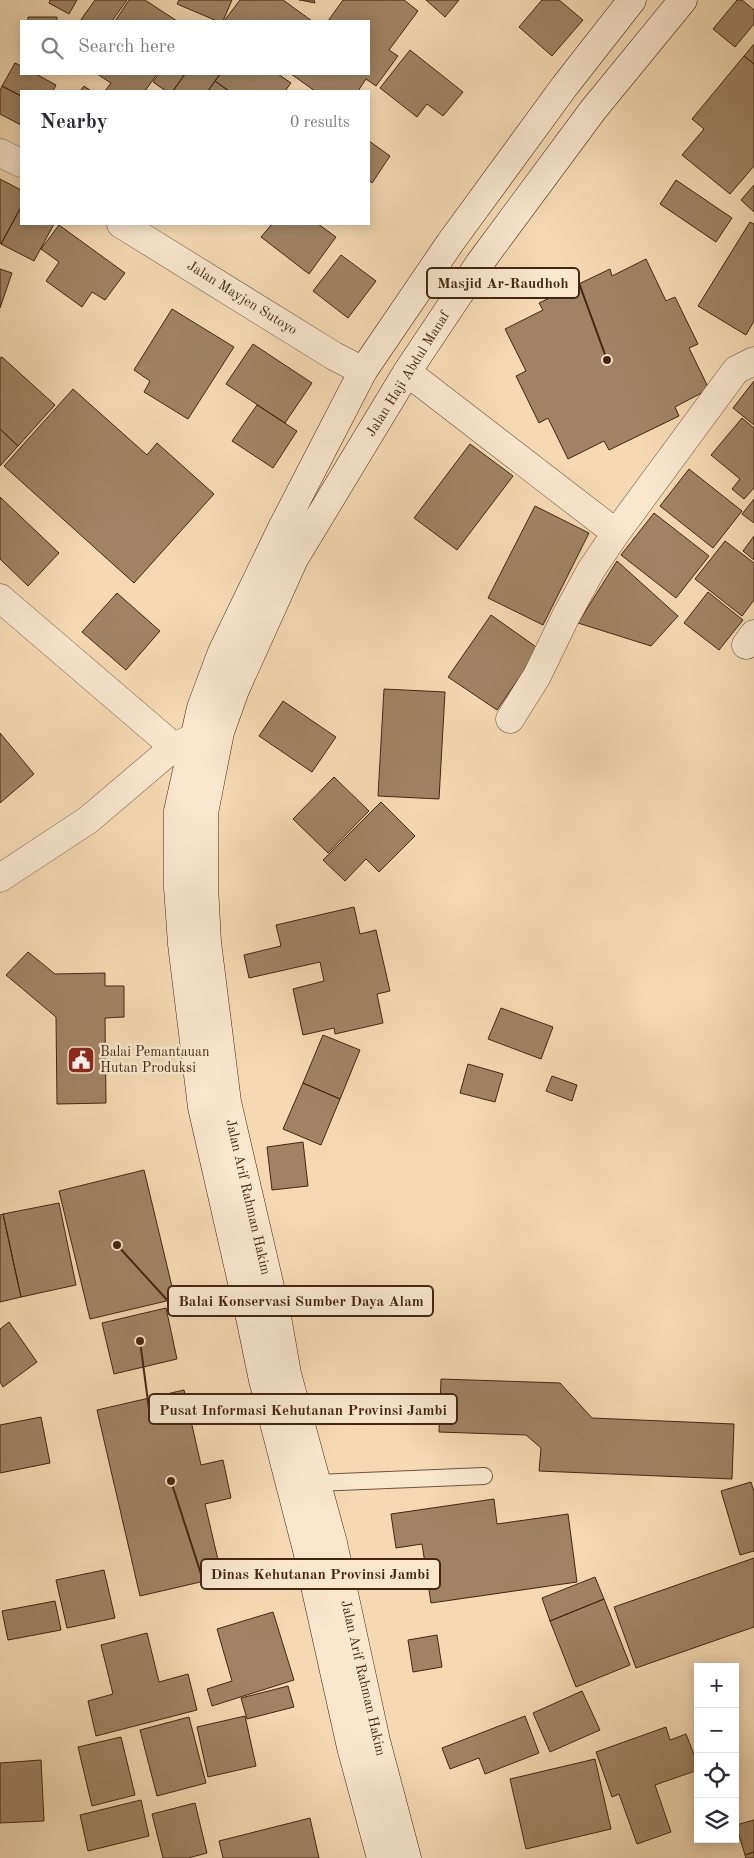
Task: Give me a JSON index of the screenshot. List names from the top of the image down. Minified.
{"streets":{"main road":["Jalan Mayjen Sutoyo","Jalan Haji Abdul Manaf","Jalan Arif Rahman Hakim"]},"crossings":[["Jalan Haji Abdul Manaf","Jalan Arif Rahman Hakim"]],"places":{"other":["Masjid Ar-Raudhoh","Balai Konservasi Sumber Daya Alam","Pusat Informasi Kehutanan Provinsi Jambi","Dinas Kehutanan Provinsi Jambi"],"public building":["Balai Pemantauan Hutan Produksi"]},"page":{"search":"Search here","heading":["Nearby","0 results"],"map_buttons":["+","−"]}}
